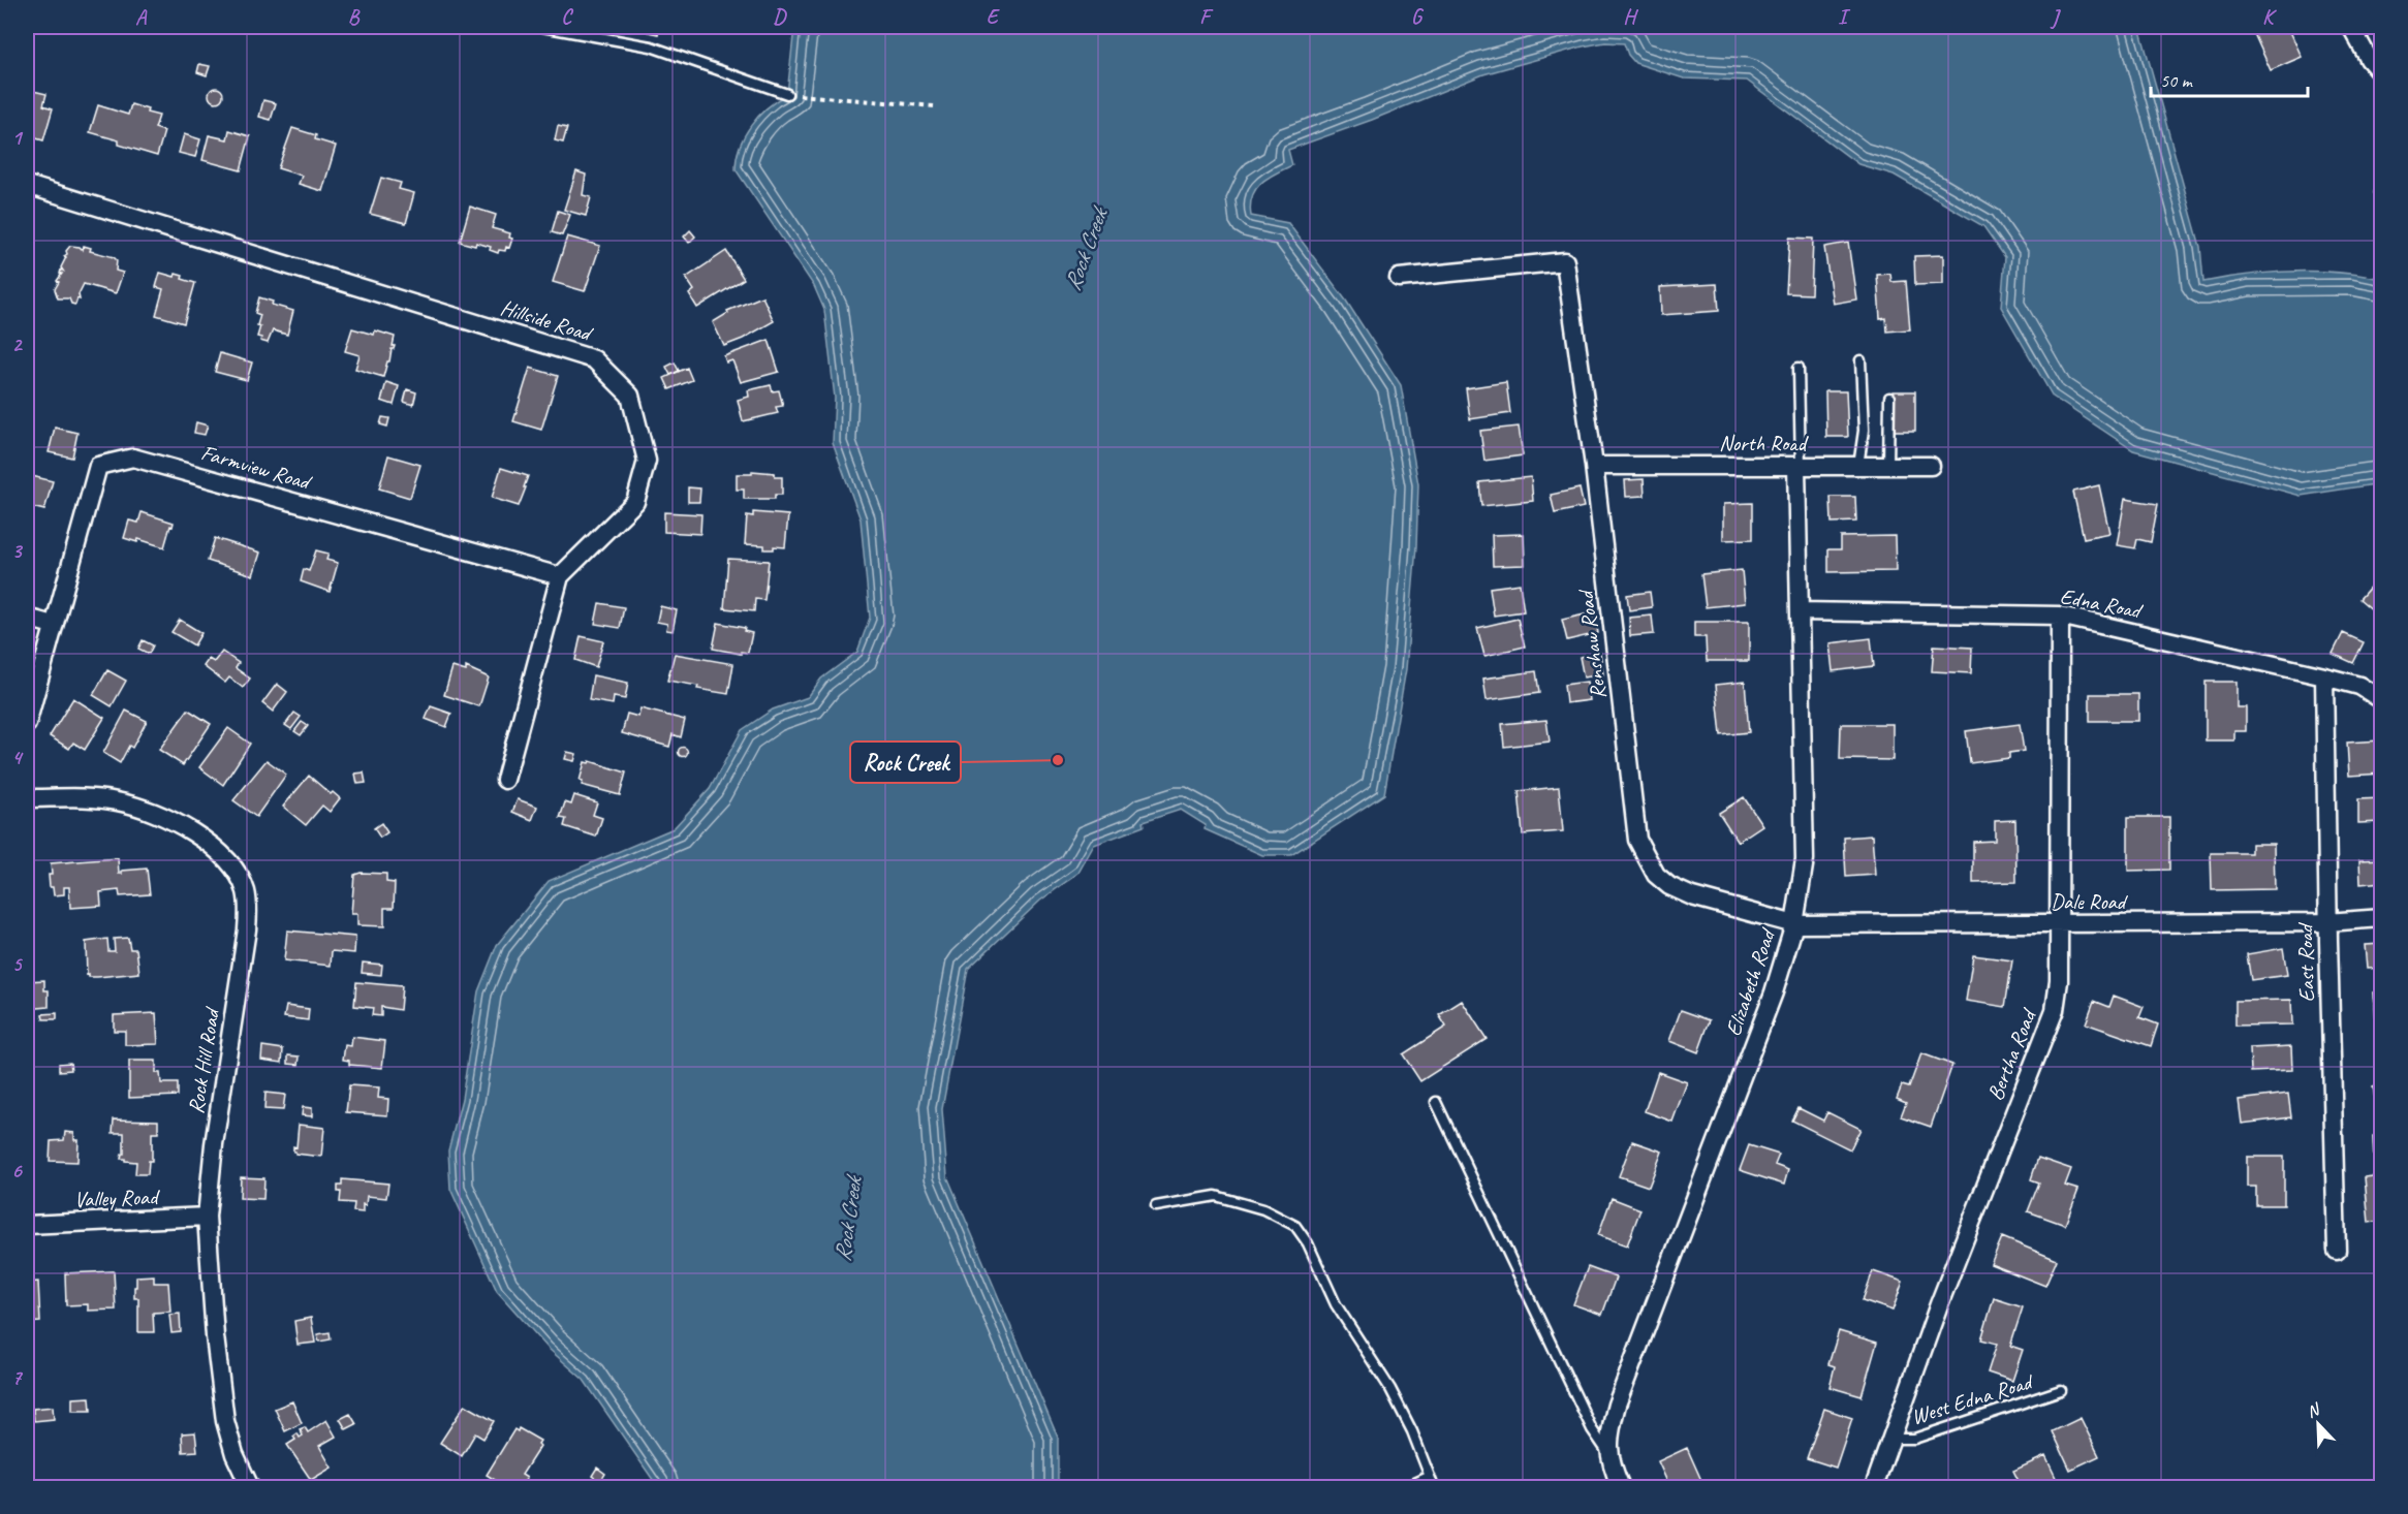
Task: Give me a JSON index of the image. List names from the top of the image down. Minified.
{"streets":{"street":["Hillside Road","North Road","Farmview Road","Edna Road","Renshaw Road","Dale Road","East Road","Elizabeth Road","Bertha Road","Rock Hill Road","Valley Road"],"lane":["West Edna Road"]},"crossings":[["Hillside Road","Farmview Road"],["North Road","Renshaw Road"],["North Road","Elizabeth Road"],["Edna Road","East Road"],["Edna Road","Elizabeth Road"],["Edna Road","Bertha Road"],["Renshaw Road","Dale Road"],["Renshaw Road","Elizabeth Road"],["Dale Road","East Road"],["Dale Road","Elizabeth Road"],["Dale Road","Bertha Road"],["Bertha Road","West Edna Road"],["Rock Hill Road","Valley Road"]],"water":["Rock Creek"],"places":["Rock Creek"],"scale_bar":"50 m","north":"top left","grid":{"columns":["A","B","C","D","E","F","G","H","I","J","K"],"rows":["1","2","3","4","5","6","7"]}}
